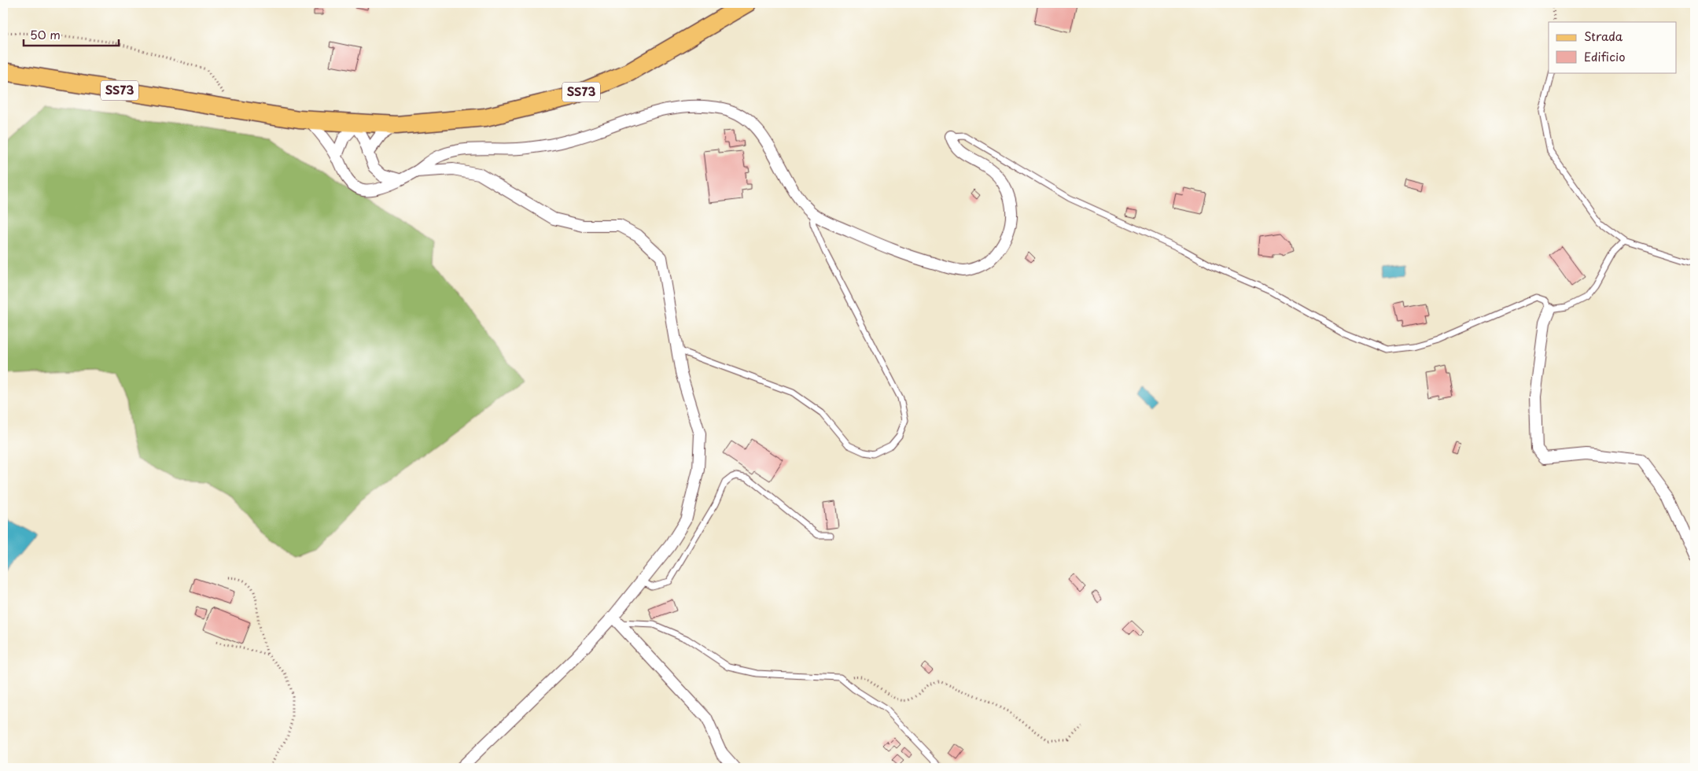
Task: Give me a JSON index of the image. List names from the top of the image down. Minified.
{"streets":{"main road":["SS73"]},"legend":["Strada","Edificio"],"scale_bar":"50 m"}
